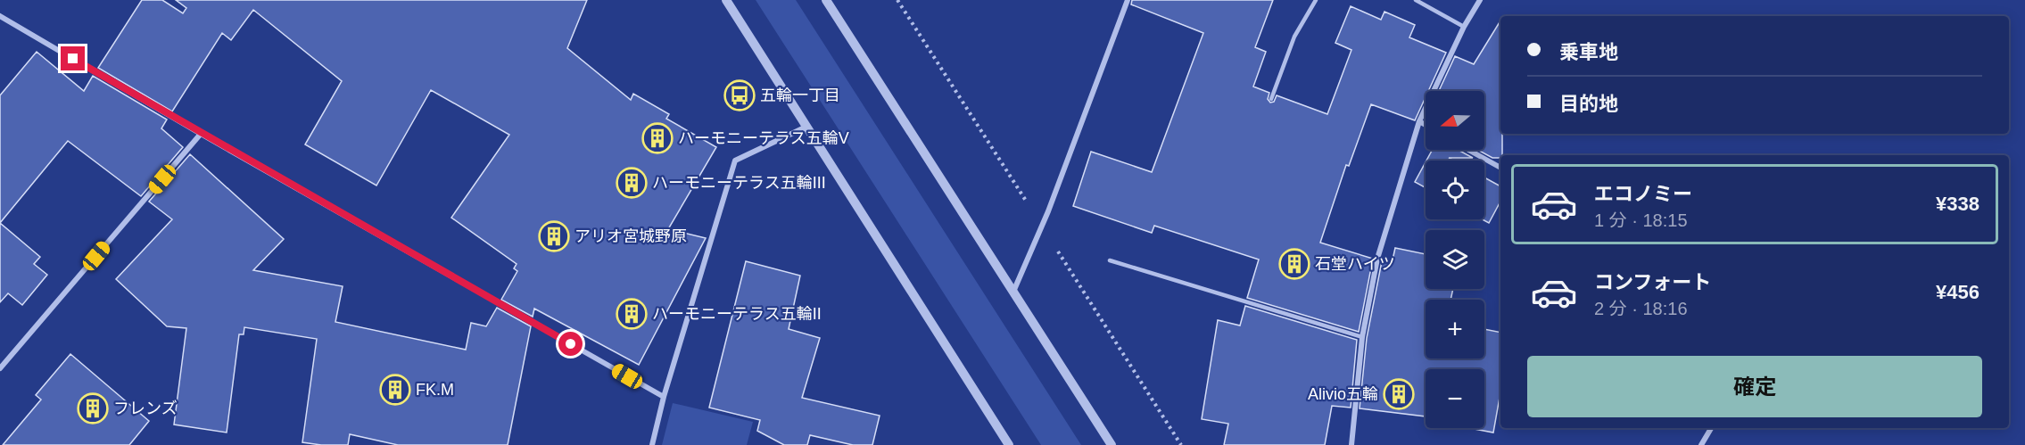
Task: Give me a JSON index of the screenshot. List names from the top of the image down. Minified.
{"places":{"bus stop":["五輪一丁目"],"building":["ハーモニーテラス五輪V","ハーモニーテラス五輪III","アリオ宮城野原","石堂ハイツ","ハーモニーテラス五輪II","FK.M","Alivio五輪","フレンズ"]},"north":"left","page":{"banner":["乗車地","目的地"],"map_buttons":["+","−"],"list":[{"name":"エコノミー","note":"1 分 · 18:15","value":"¥338"},{"name":"コンフォート","note":"2 分 · 18:16","value":"¥456"}],"buttons":"確定"}}
